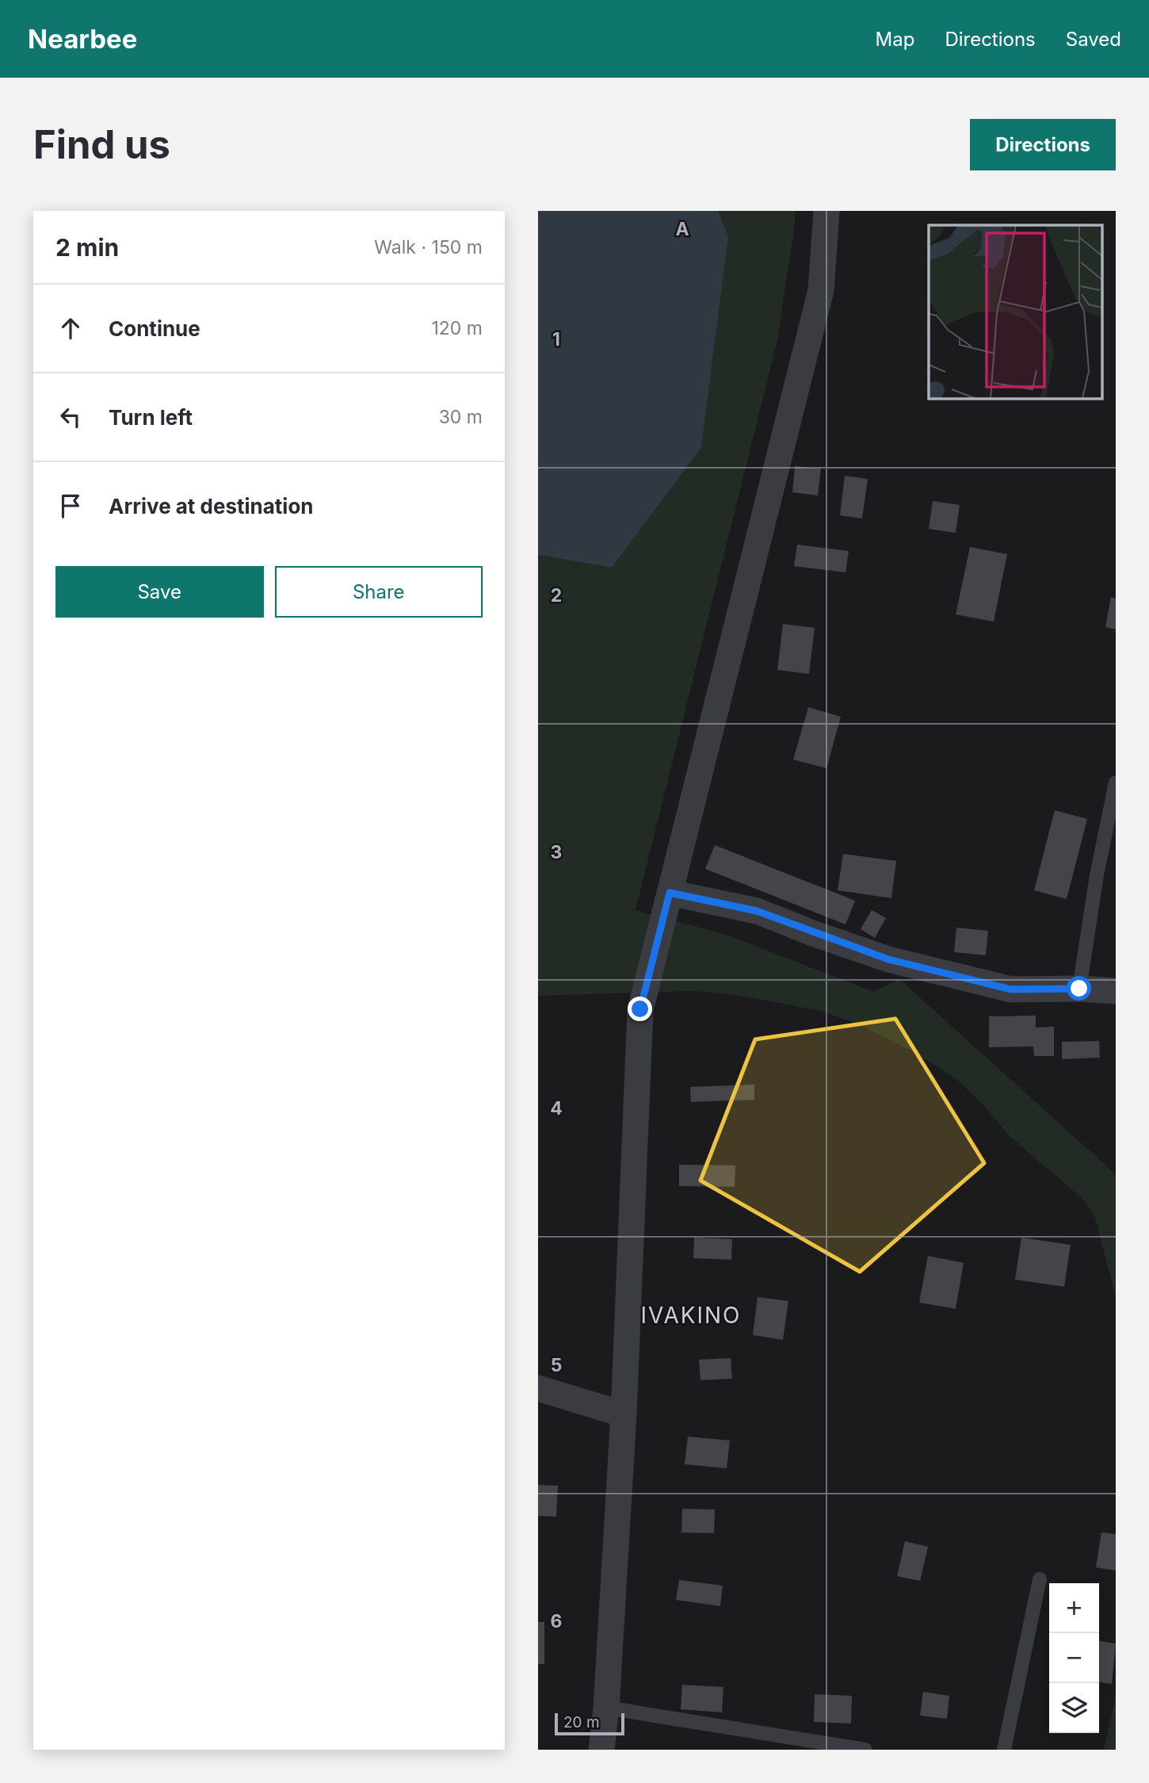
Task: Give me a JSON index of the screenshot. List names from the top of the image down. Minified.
{"districts":["IVAKINO"],"scale_bar":"20 m","page":{"header":"Nearbee","nav":["Map","Directions","Saved"],"buttons":["Directions",["Save","Share"]],"title":"Find us","heading":["2 min","Walk · 150 m"],"list":[["Continue","120 m"],["Turn left","30 m"],"Arrive at destination"],"map_buttons":["+","−"],"scale":"20 m"},"grid":{"columns":["A"],"rows":["1","2","3","4","5","6"]}}
